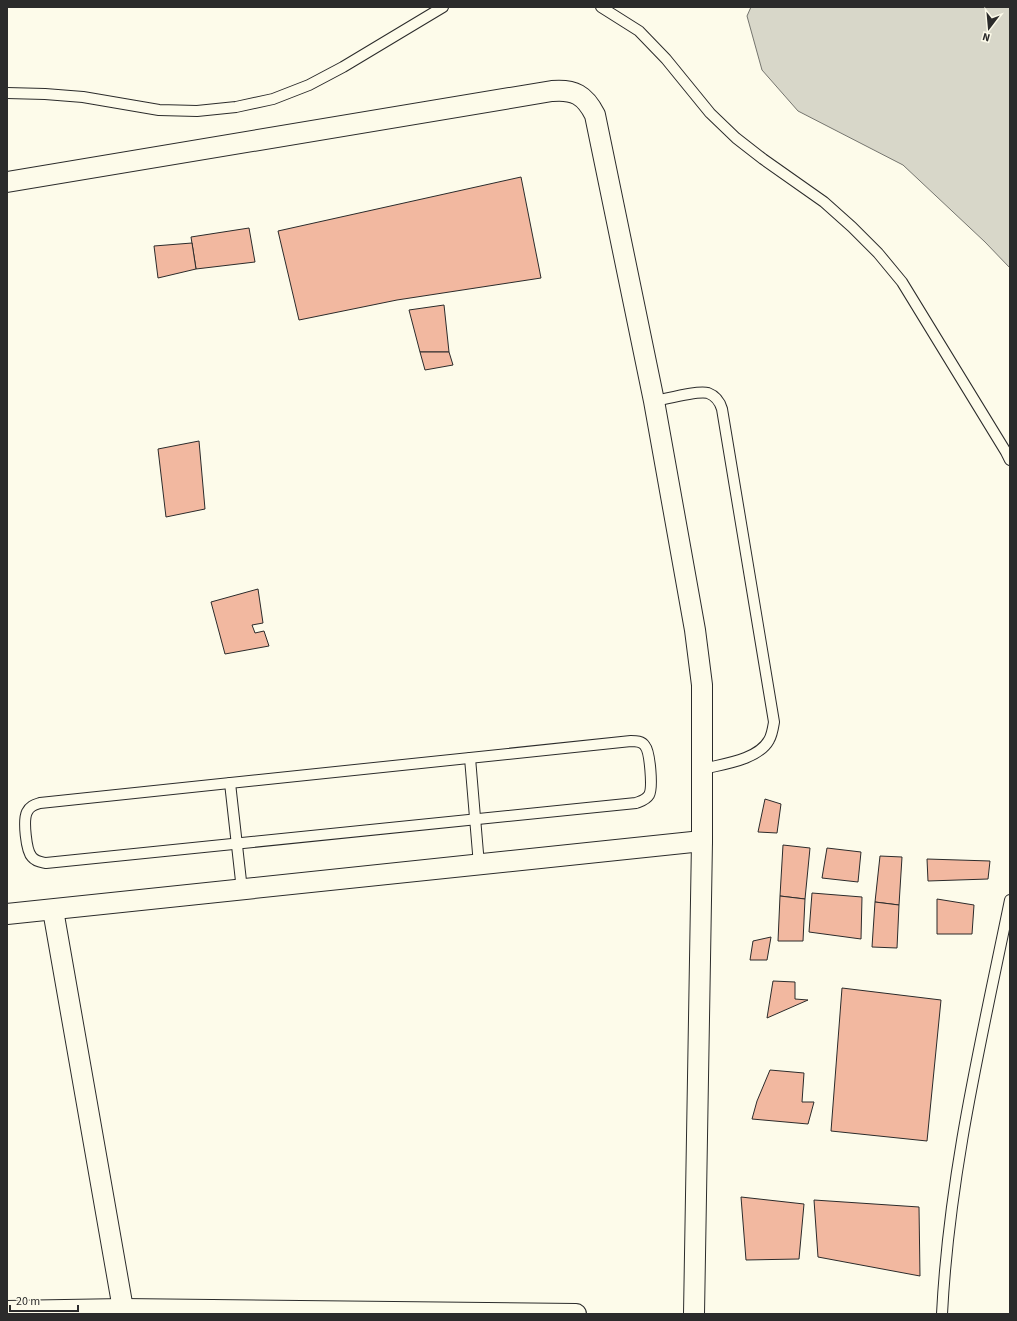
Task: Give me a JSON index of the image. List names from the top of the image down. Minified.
{"scale_bar":"20 m","north":"bottom"}
